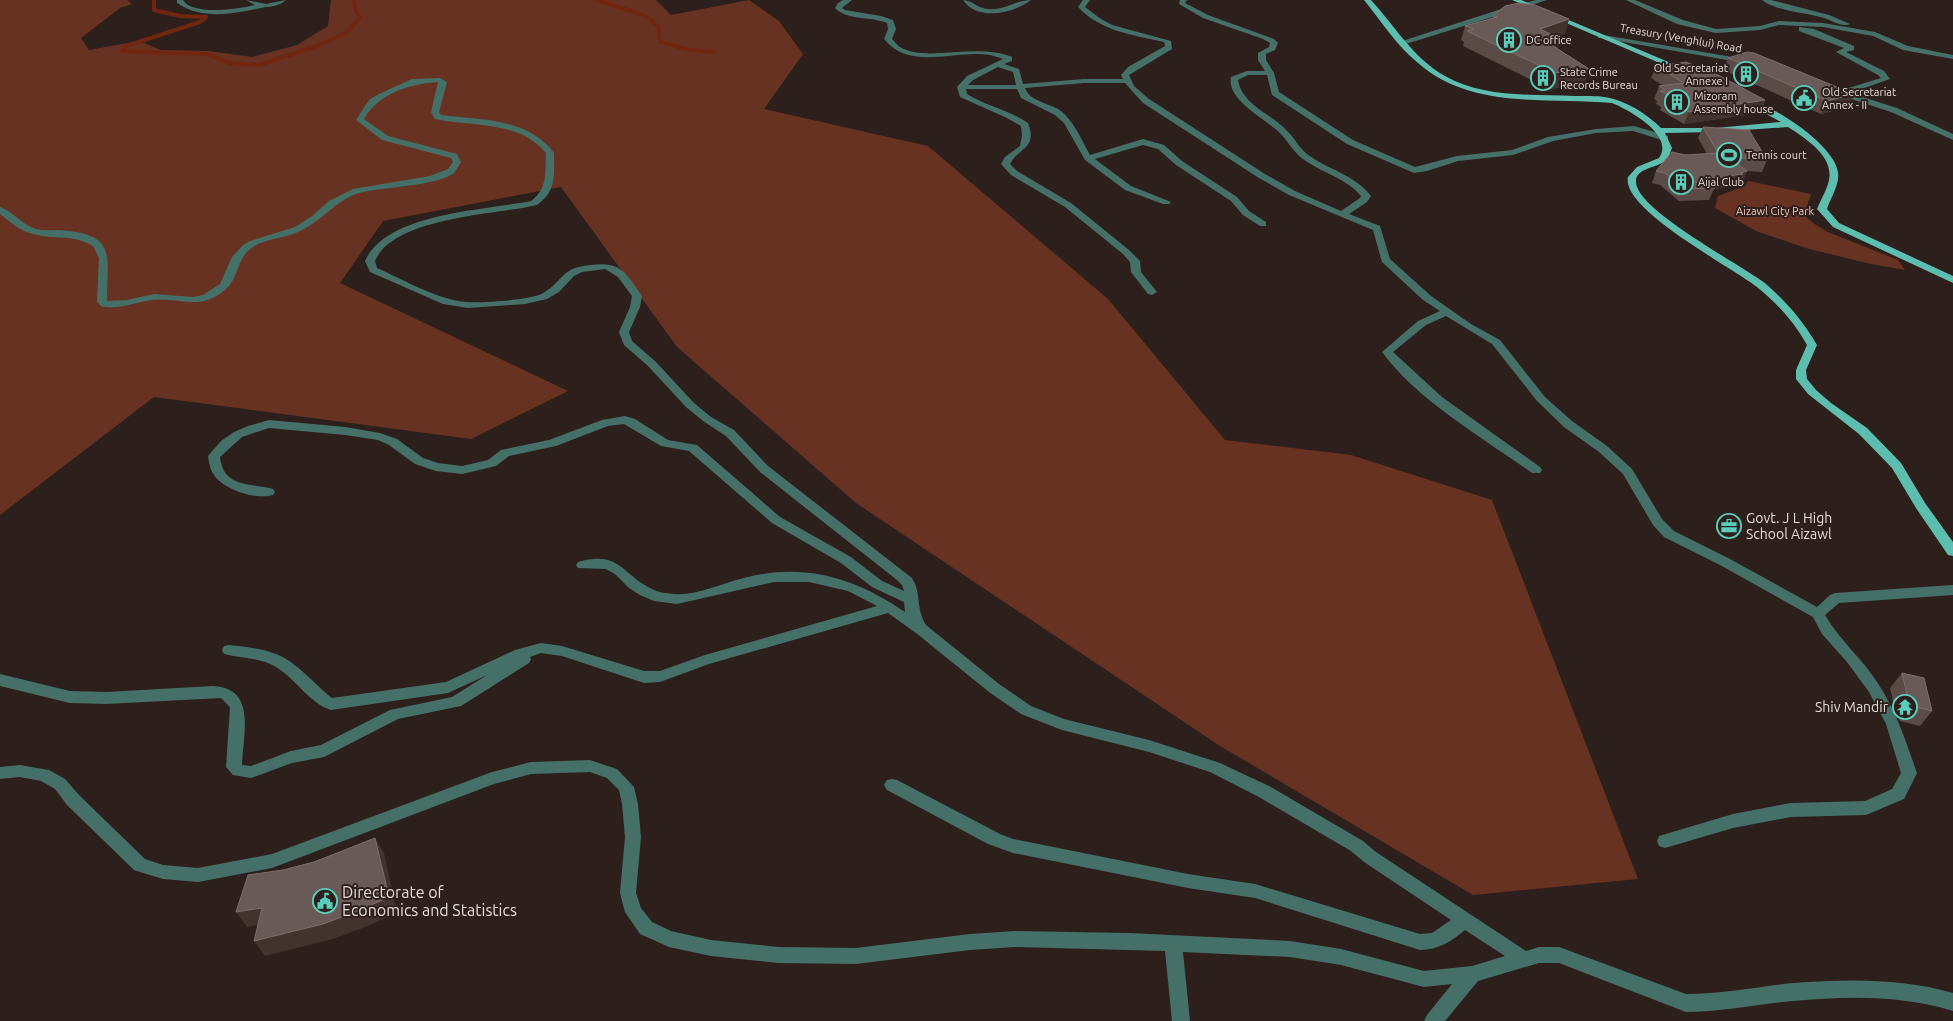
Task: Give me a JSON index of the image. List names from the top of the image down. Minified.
{"streets":{"street":["Treasury (Venghlui) Road"]},"parks":["Aizawl City Park"],"places":{"building":["DC office","Old Secretariat Annexe I","State Crime Records Bureau","Mizoram Assembly house","Aijal Club"],"public building":["Old Secretariat Annex - II","Directorate of Economics and Statistics"],"sports":["Tennis court"],"office":["Govt. J L High School Aizawl"],"temple":["Shiv Mandir"]}}
